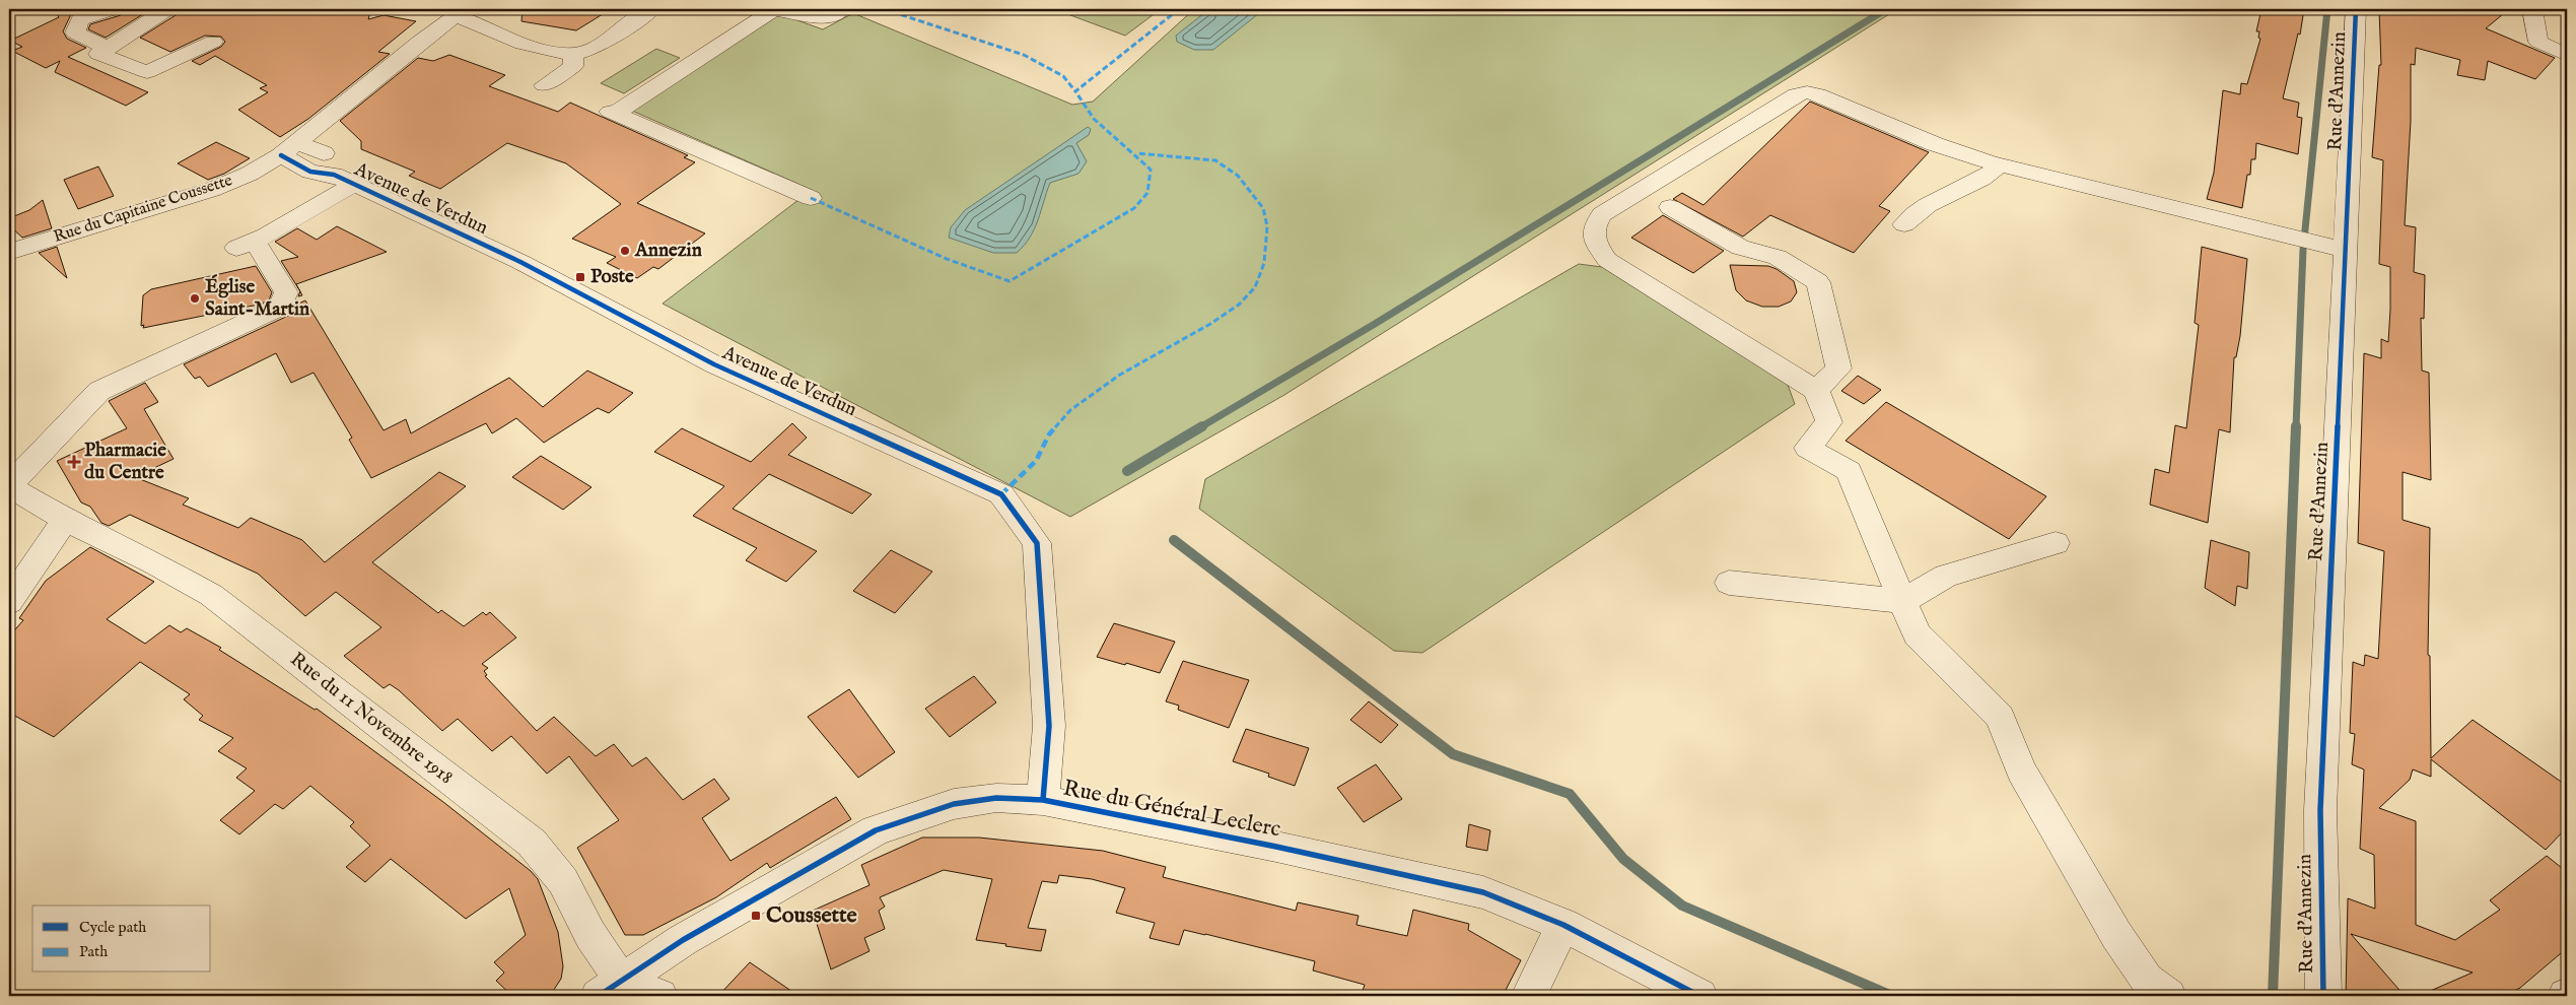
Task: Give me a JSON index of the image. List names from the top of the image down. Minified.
{"streets":{"street":["Rue d'Annezin","Avenue de Verdun","Rue du Capitaine Coussette","Rue du 11 Novembre 1918","Rue du Général Leclerc"]},"crossings":[["Avenue de Verdun","Rue du Capitaine Coussette"],["Avenue de Verdun","Rue du Général Leclerc"],["Rue du 11 Novembre 1918","Rue du Général Leclerc"]],"places":{"other":["Annezin","Église Saint-Martin"],"transit":["Poste","Coussette"],"health":["Pharmacie du Centre"]},"legend":["Cycle path","Path"]}
